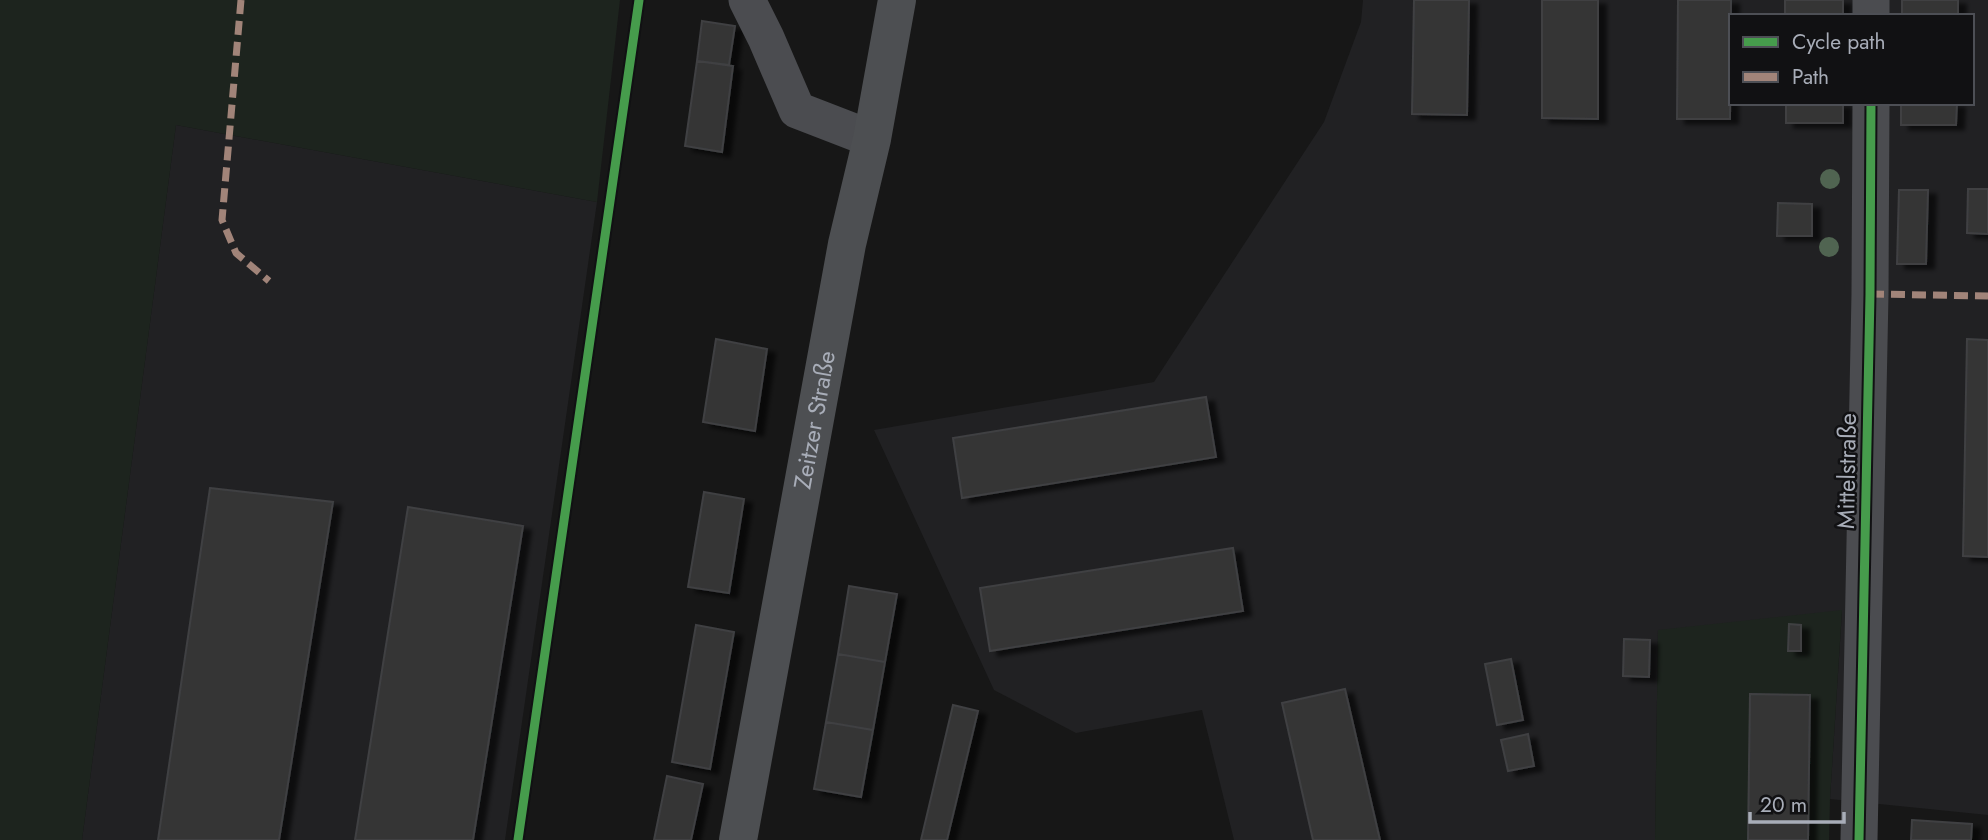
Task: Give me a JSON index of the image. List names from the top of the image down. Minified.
{"streets":{"main road":["Zeitzer Straße"],"street":["Mittelstraße"]},"legend":["Cycle path","Path"],"scale_bar":"20 m"}
